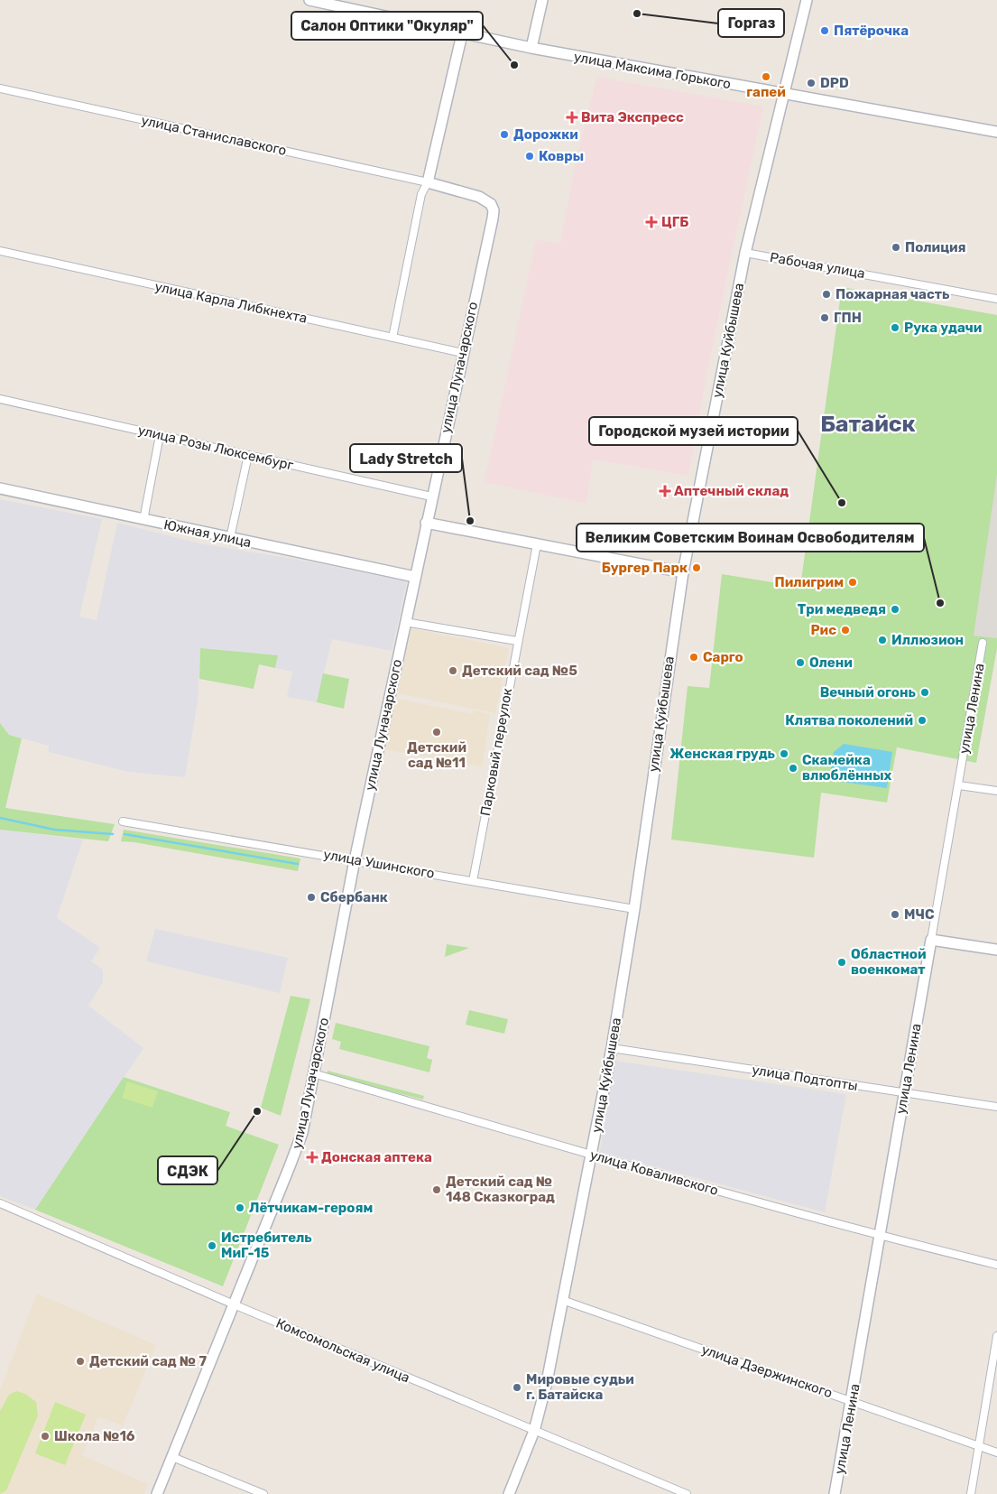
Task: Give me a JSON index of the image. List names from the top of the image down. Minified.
{"streets":{"street":["улица Максима Горького","улица Станиславского","Рабочая улица","улица Карла Либкнехта","улица Куйбышева","улица Луначарского","улица Розы Люксембург","Южная улица","улица Ленина","Парковый переулок","улица Ушинского","улица Подтопты","улица Коваливского","Комсомольская улица","улица Дзержинского"]},"crossings":[["улица Максима Горького","улица Куйбышева"],["улица Станиславского","улица Луначарского"],["Рабочая улица","улица Куйбышева"],["улица Карла Либкнехта","улица Луначарского"],["улица Куйбышева","улица Ушинского"],["улица Куйбышева","улица Подтопты"],["улица Куйбышева","улица Коваливского"],["улица Куйбышева","Комсомольская улица"],["улица Куйбышева","улица Дзержинского"],["улица Луначарского","улица Розы Люксембург"],["улица Луначарского","Южная улица"],["улица Луначарского","улица Ушинского"],["улица Луначарского","улица Коваливского"],["улица Луначарского","Комсомольская улица"],["улица Ленина","улица Подтопты"],["улица Ленина","улица Коваливского"],["улица Ленина","улица Дзержинского"],["Парковый переулок","улица Ушинского"]],"districts":["Батайск"],"places":{"other":["Горгаз","Пятёрочка","Салон Оптики \"Окуляр\"","гапей","DPD","Дорожки","Ковры","Полиция","Пожарная часть","ГПН","Рука удачи","Городской музей истории","Lady Stretch","Бургер Парк","Пилигрим","Великим Советским Воинам Освободителям","Три медведя","Рис","Иллюзион","Сарго","Олени","Детский сад №5","Вечный огонь","Клятва поколений","Детский сад №11","Женская грудь","Скамейка влюблённых","Сбербанк","МЧС","Областной военкомат","СДЭК","Детский сад № 148 Сказкоград","Лётчикам-героям","Истребитель МиГ-15","Детский сад № 7","Мировые судьи г. Батайска","Школа №16"],"health":["Вита Экспресс","ЦГБ","Аптечный склад","Донская аптека"]}}
